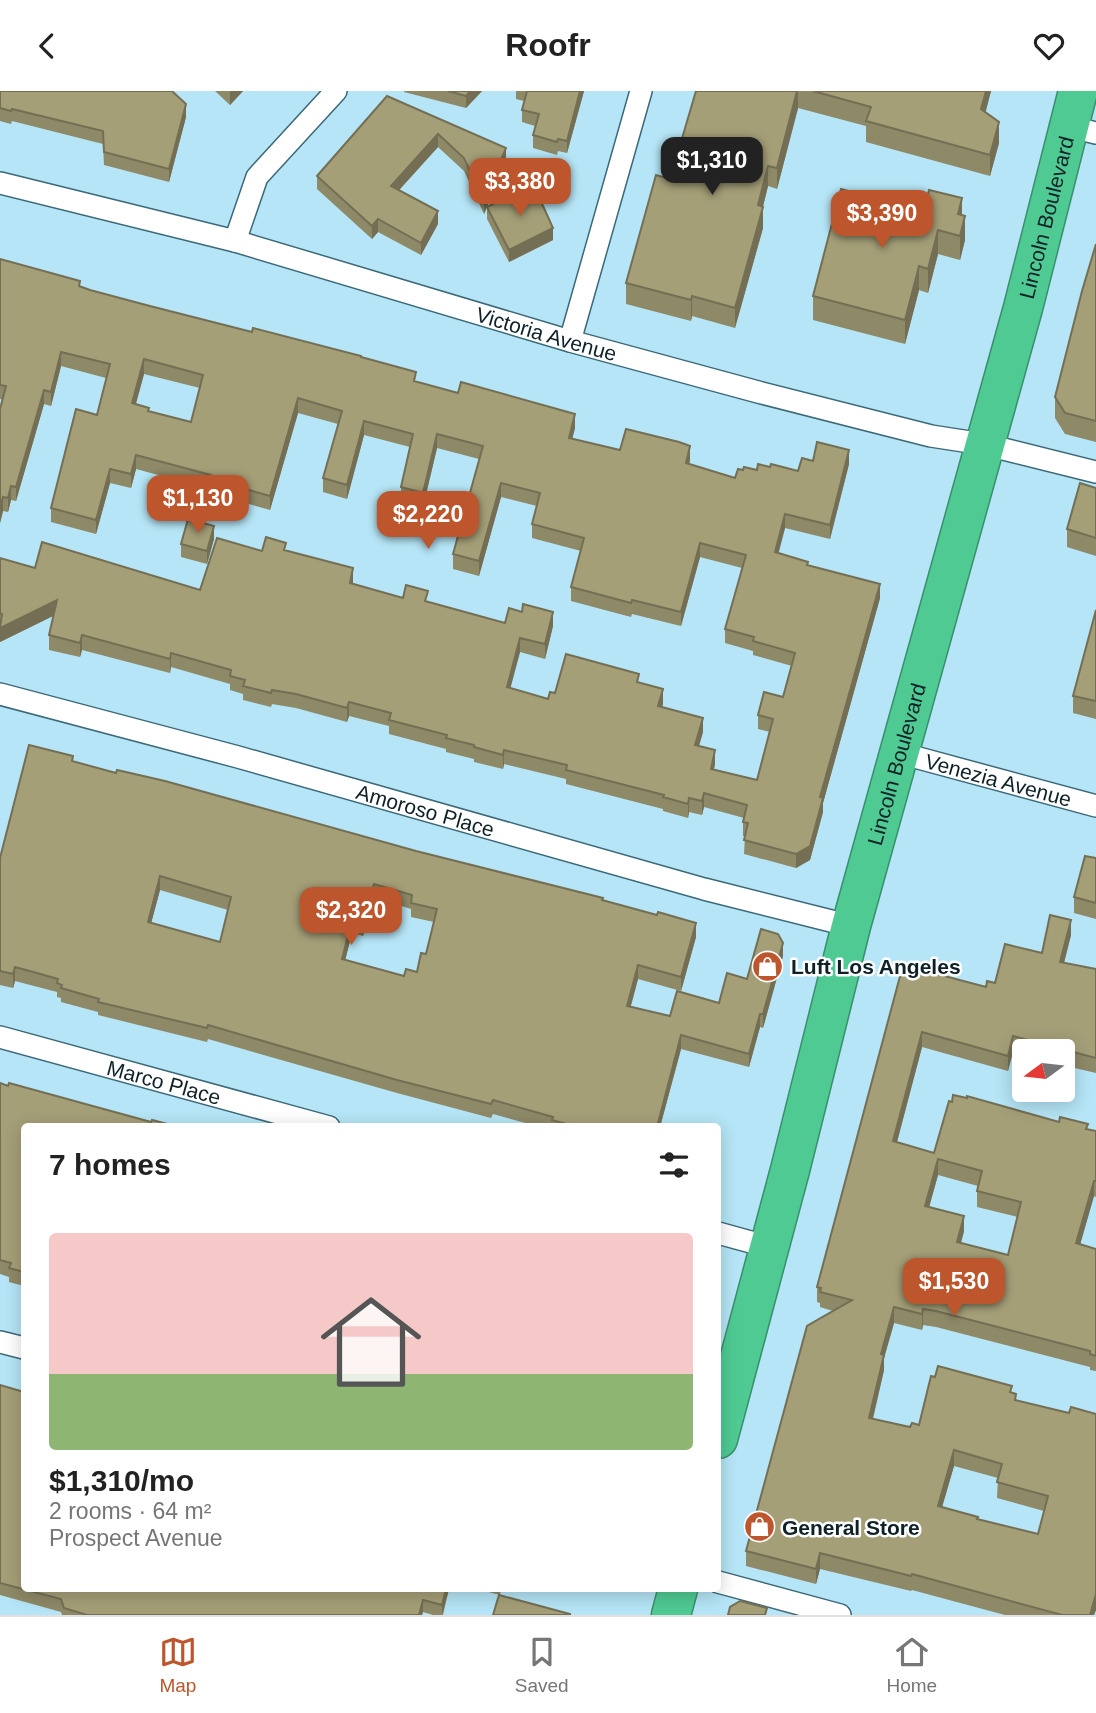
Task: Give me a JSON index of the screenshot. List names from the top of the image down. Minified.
{"streets":{"highway":["Lincoln Boulevard"],"street":["Victoria Avenue","Venezia Avenue","Amoroso Place","Marco Place"]},"crossings":[["Lincoln Boulevard","Victoria Avenue"],["Lincoln Boulevard","Venezia Avenue"],["Lincoln Boulevard","Amoroso Place"]],"places":{"shop":["Luft Los Angeles","General Store"]},"north":"left","page":{"header":"Roofr","price":["$1,310","$3,380","$3,390","$1,130","$2,220","$2,320","$1,530"],"heading":"7 homes","list":[{"name":"$1,310/mo","note":"2 rooms · 64 m² · Prospect Avenue"}],"tabs":["Map","Saved","Home"]}}
